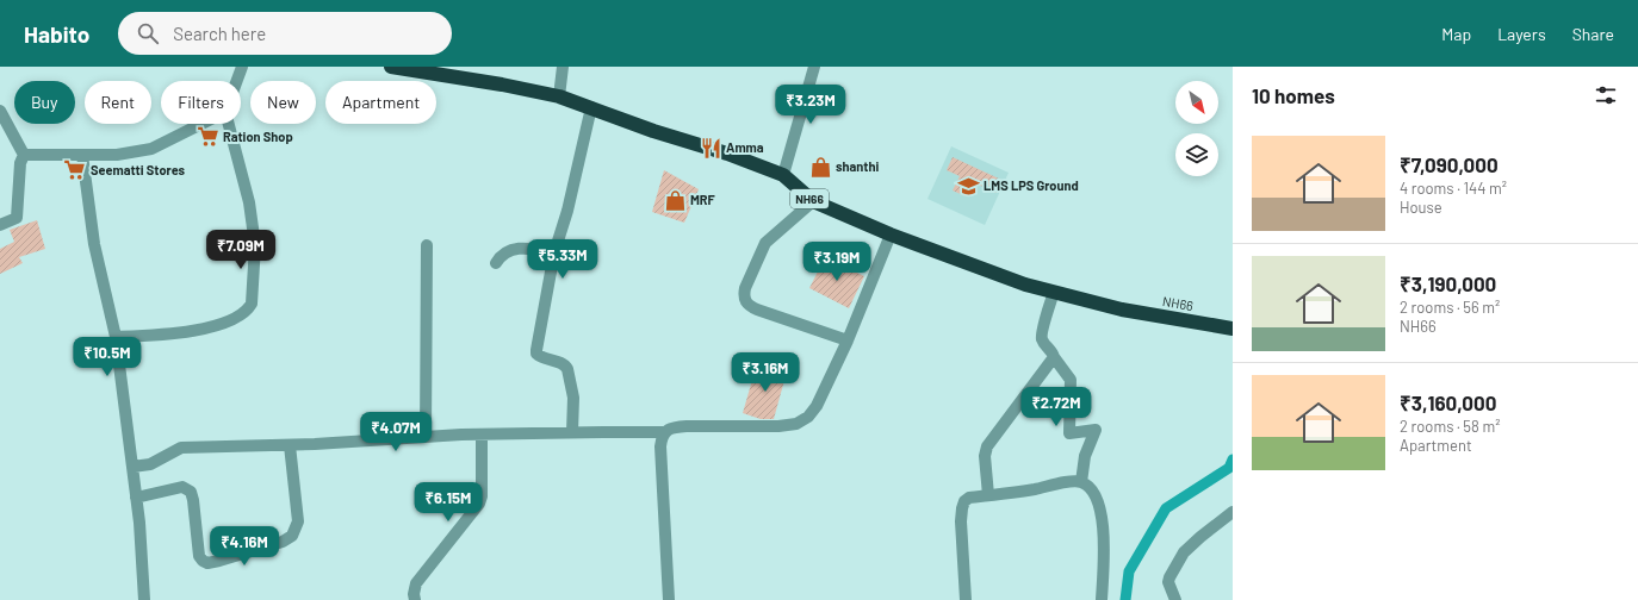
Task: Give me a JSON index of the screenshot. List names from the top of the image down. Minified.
{"streets":{"highway":["NH66"]},"places":{"supermarket":["Ration Shop","Seematti Stores"],"restaurant":["Amma"],"shop":["shanthi","MRF"],"school or university":["LMS LPS Ground"]},"north":"bottom right","page":{"header":"Habito","search":"Search here","nav":["Map","Layers","Share"],"heading":"10 homes","chip":["Buy","Rent","Filters","New","Apartment"],"price":["₹3.23M","₹7.09M","₹5.33M","₹3.19M","₹10.5M","₹3.16M","₹2.72M","₹4.07M","₹6.15M","₹4.16M"],"list":[{"name":"₹7,090,000","note":"4 rooms · 144 m² · House"},{"name":"₹3,190,000","note":"2 rooms · 56 m² · NH66"},{"name":"₹3,160,000","note":"2 rooms · 58 m² · Apartment"}]}}
